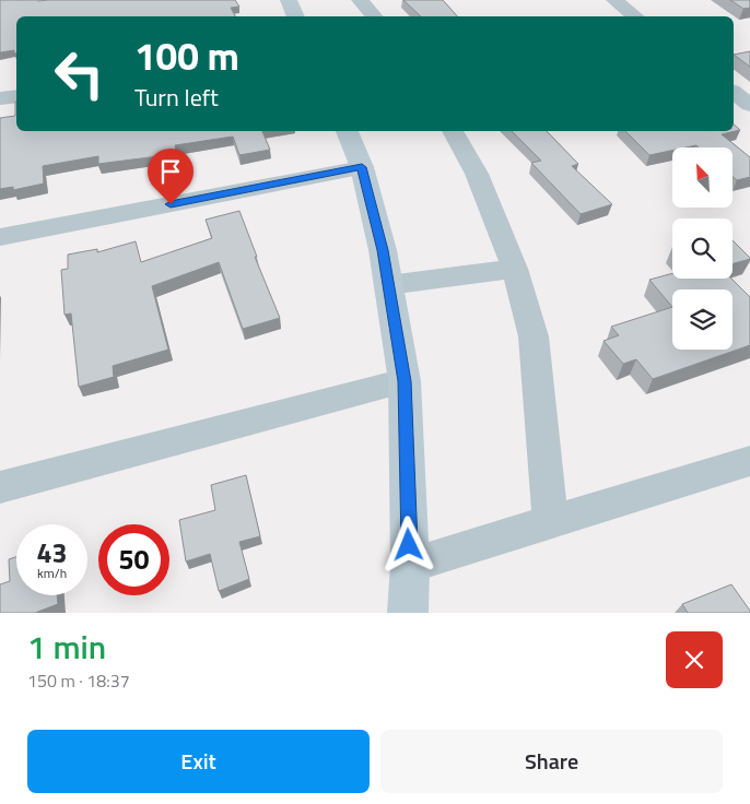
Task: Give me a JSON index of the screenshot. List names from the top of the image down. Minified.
{"north":"top left","page":{"turn":["100 m","Turn left"],"speed":"43 km/h","limit":"50","heading":["1 min","150 m · 18:37"],"buttons":["Exit","Share"]}}
